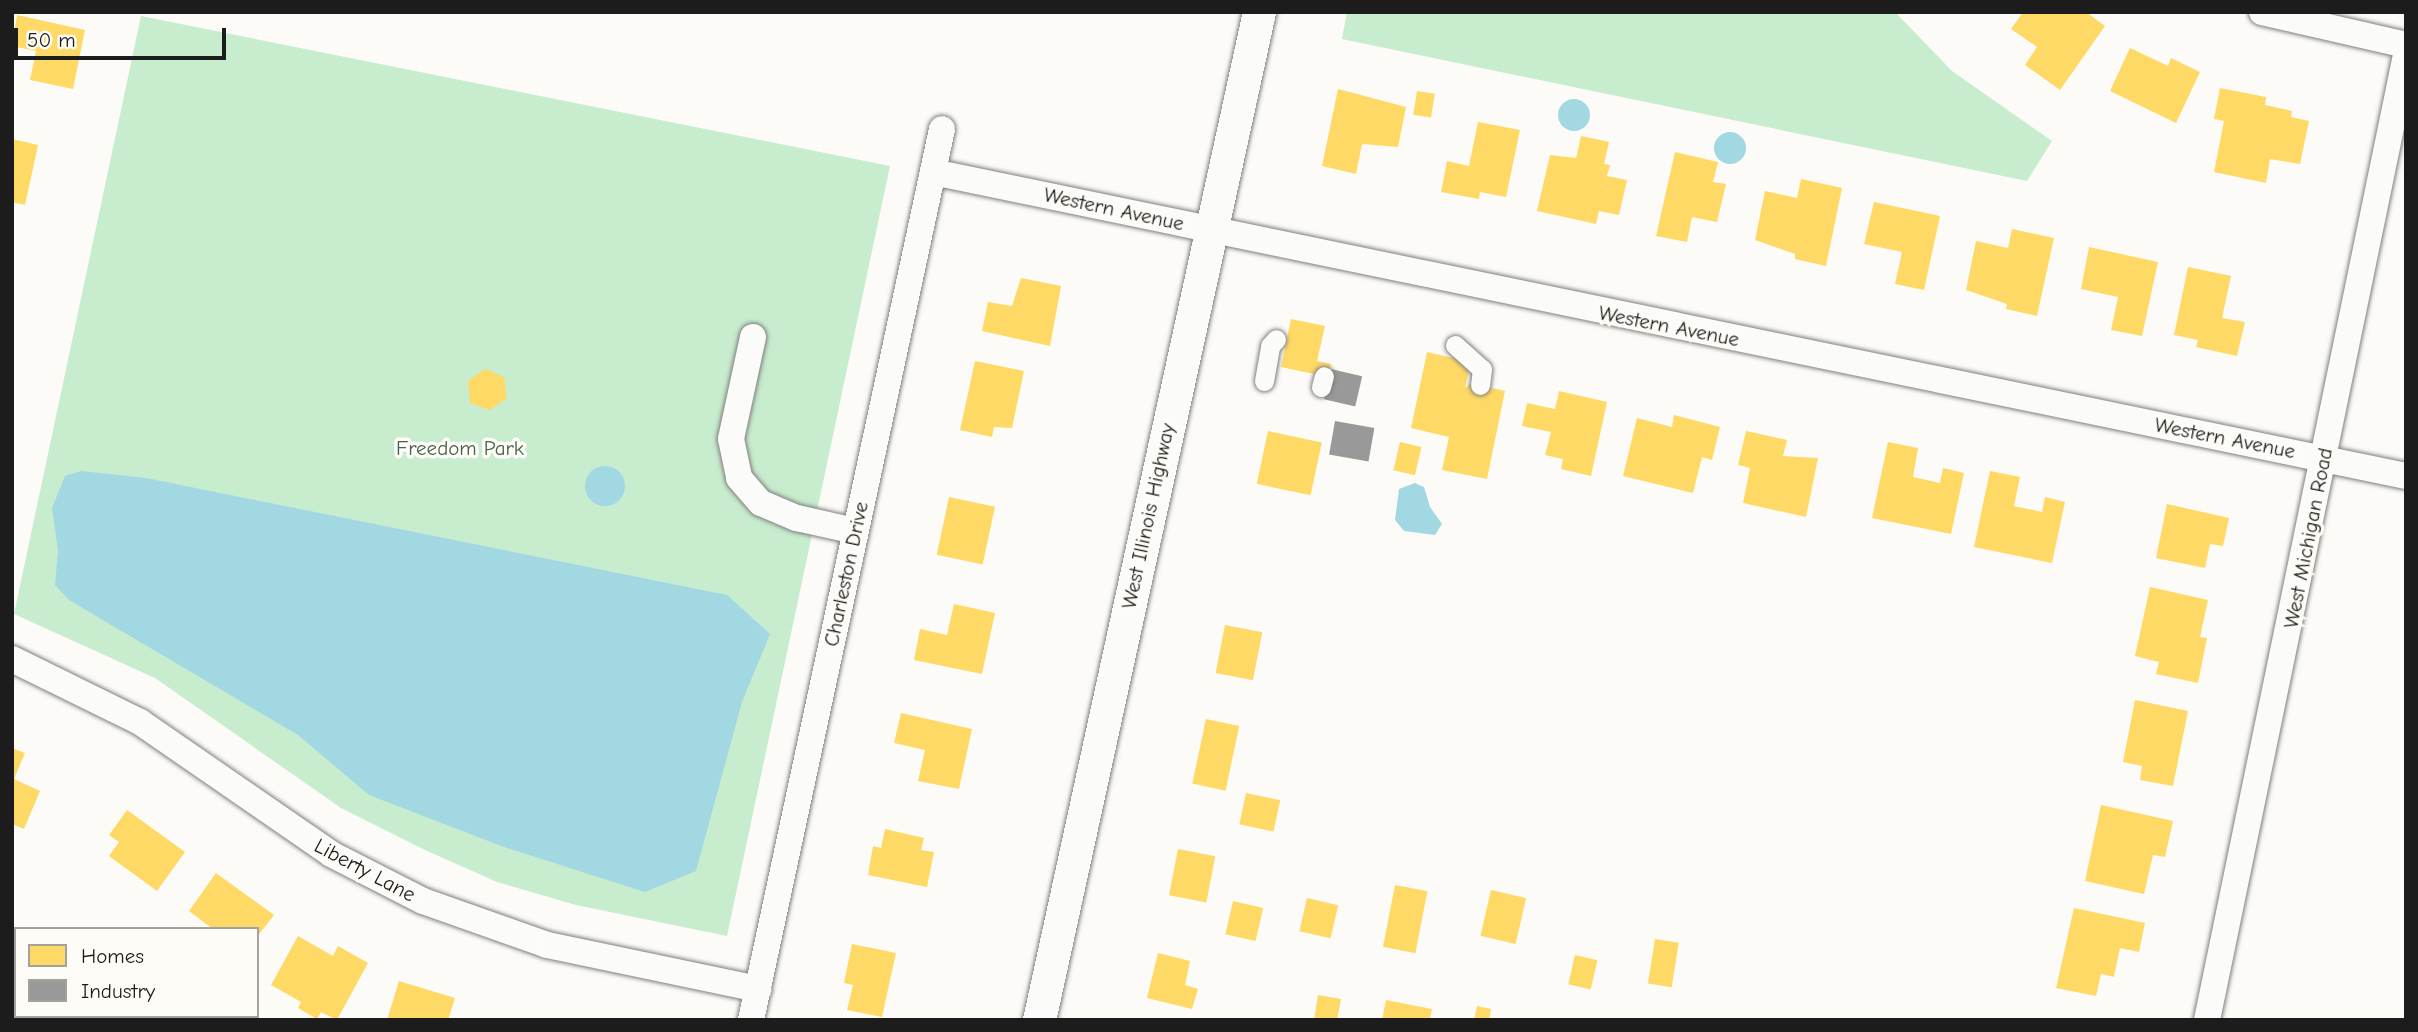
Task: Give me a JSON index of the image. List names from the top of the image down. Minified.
{"streets":{"street":["Western Avenue","West Illinois Highway","West Michigan Road","Charleston Drive","Liberty Lane"]},"crossings":[["Western Avenue","West Illinois Highway"],["Western Avenue","West Michigan Road"],["Western Avenue","Charleston Drive"],["Charleston Drive","Liberty Lane"]],"parks":["Freedom Park"],"legend":["Homes","Industry"],"scale_bar":"50 m"}
